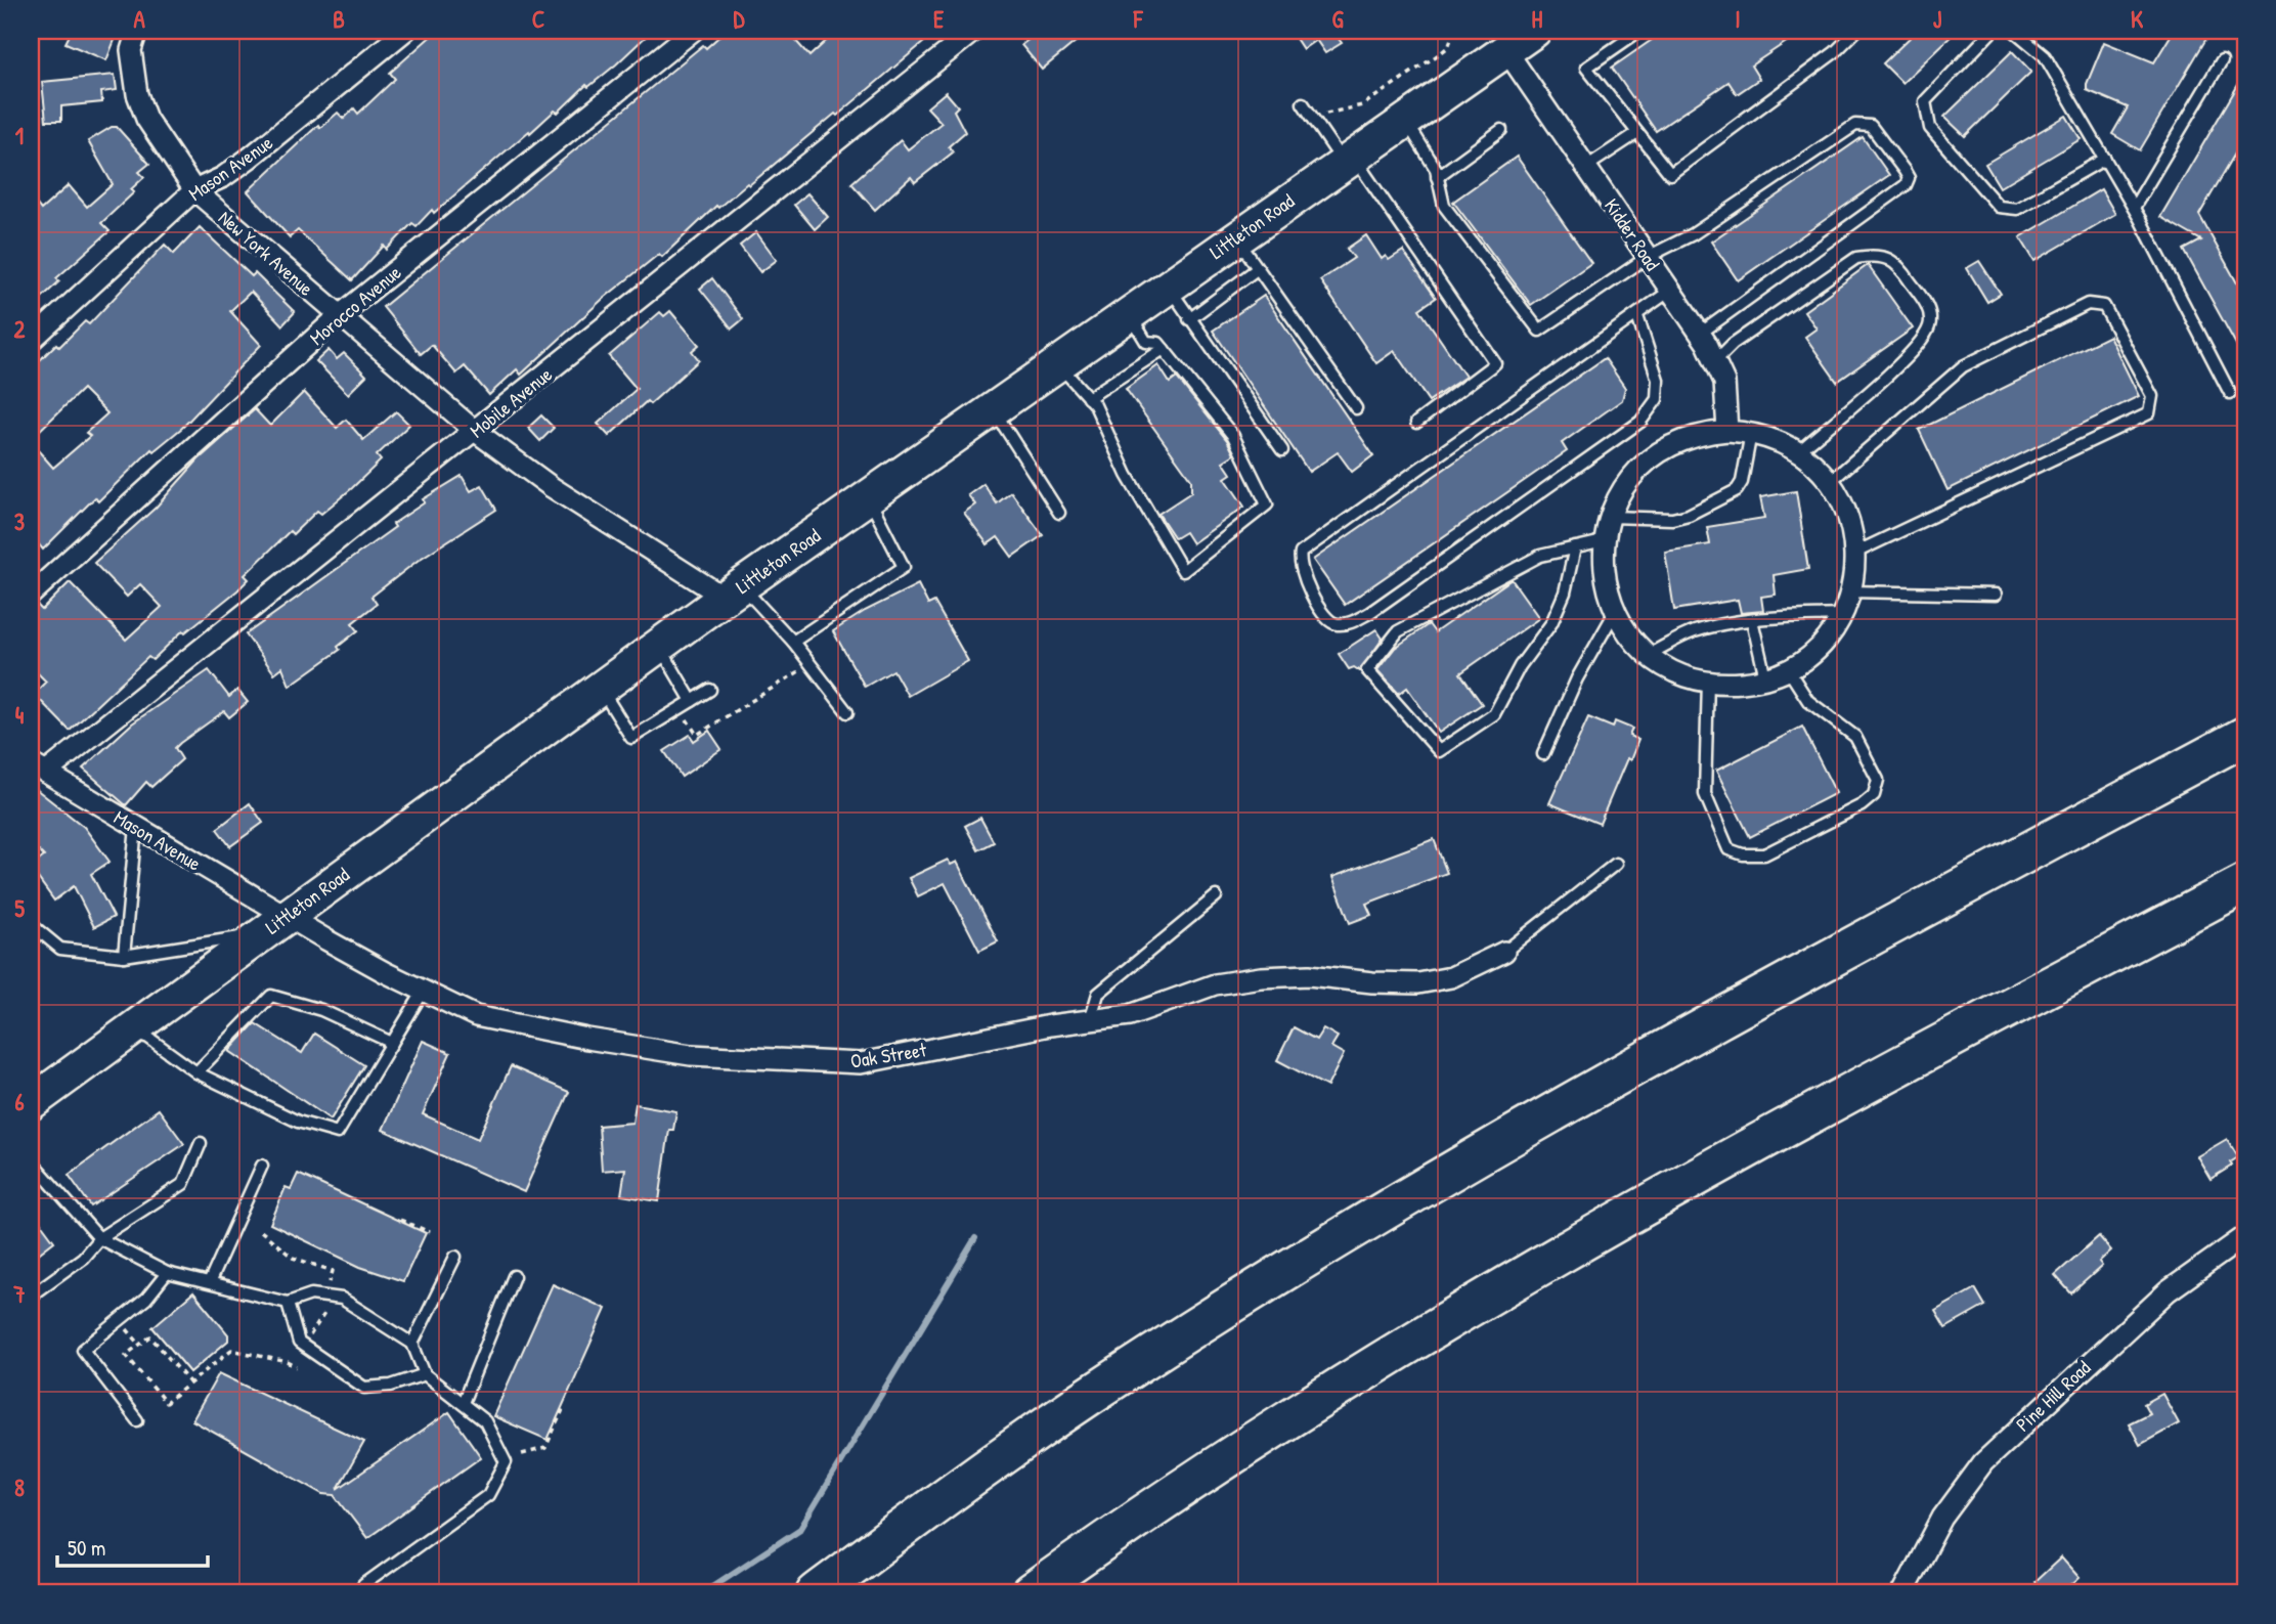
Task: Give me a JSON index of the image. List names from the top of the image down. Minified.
{"streets":{"main road":["Littleton Road"],"street":["Mason Avenue","Kidder Road","New York Avenue","Morocco Avenue","Mobile Avenue","Oak Street","Pine Hill Road"]},"crossings":[["Mason Avenue","Littleton Road"],["Mason Avenue","New York Avenue"],["Mason Avenue","Mobile Avenue"],["Mason Avenue","Oak Street"],["Littleton Road","Kidder Road"],["Littleton Road","New York Avenue"],["Littleton Road","Oak Street"],["New York Avenue","Morocco Avenue"],["New York Avenue","Mobile Avenue"]],"scale_bar":"50 m","grid":{"columns":["A","B","C","D","E","F","G","H","I","J","K"],"rows":["1","2","3","4","5","6","7","8"]}}
